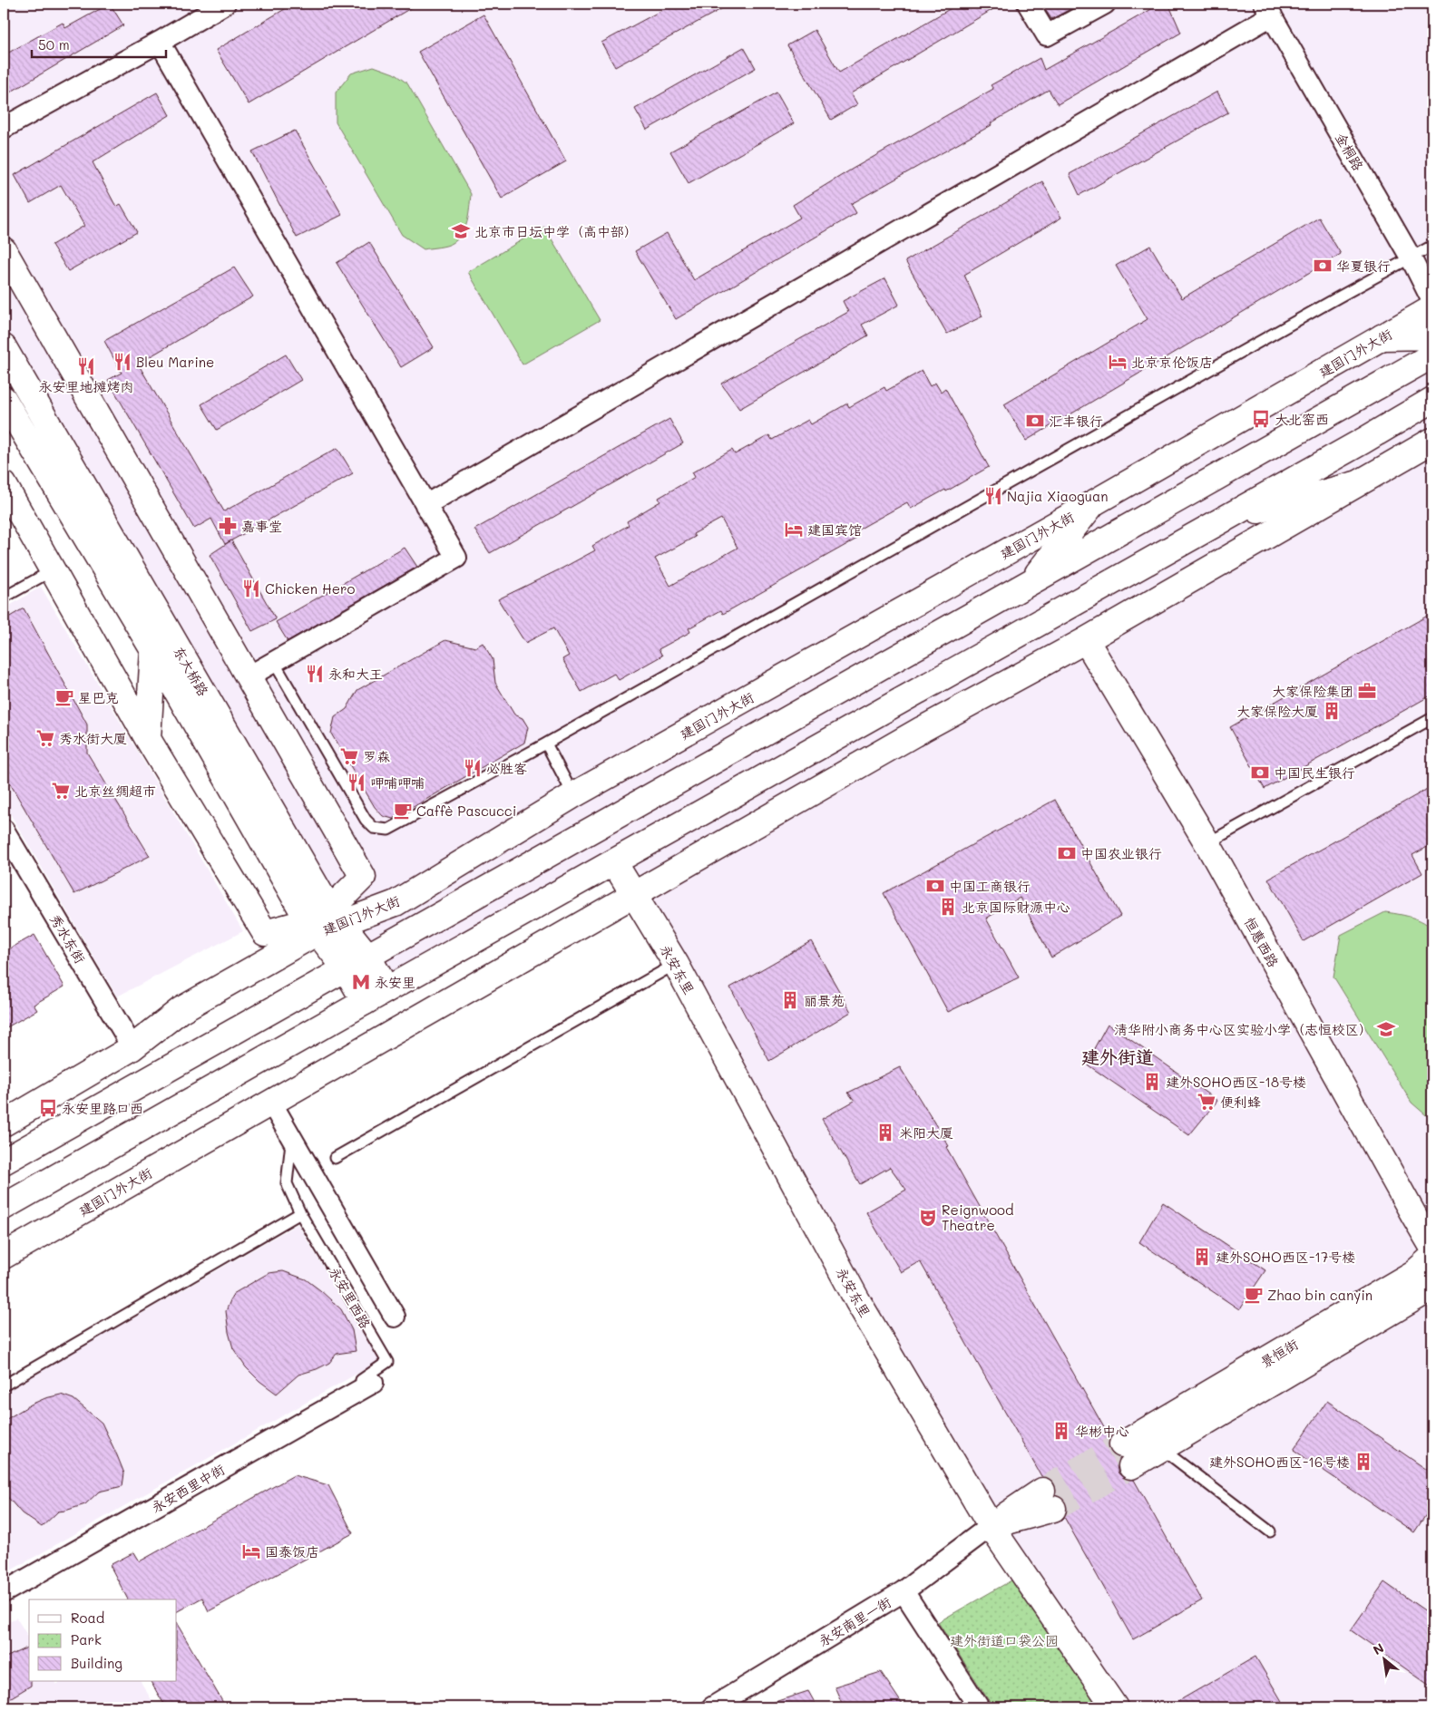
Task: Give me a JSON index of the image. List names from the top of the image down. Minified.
{"streets":{"main road":["建国门外大街","东大桥路","恒惠西路","永安东里","景恒街"],"street":["金桐路","秀水东街","永安西里中街","永安南里一街"],"lane":["永安里西路"]},"crossings":[["建国门外大街","东大桥路"],["建国门外大街","秀水东街"],["建国门外大街","恒惠西路"],["建国门外大街","永安东里"],["永安东里","永安南里一街"],["永安里西路","永安西里中街"]],"districts":["建外街道"],"parks":["建外街道口袋公园"],"places":{"school or university":["北京市日坛中学（高中部）","清华附小商务中心区实验小学（志恒校区）"],"bank":["华夏银行","汇丰银行","中国民生银行","中国农业银行","中国工商银行"],"restaurant":["Bleu Marine","永安里地摊烤肉","Najia Xiaoguan","Chicken Hero","永和大王","必胜客","呷哺呷哺"],"hotel":["北京京伦饭店","建国宾馆","国泰饭店"],"bus stop":["大北窑西","永安里路口西"],"pharmacy":["嘉事堂"],"office":["大家保险集团"],"cafe":["星巴克","Caffè Pascucci","Zhao bin canyin"],"building":["大家保险大厦","北京国际财源中心","丽景苑","建外SOHO西区-18号楼","米阳大厦","建外SOHO西区-17号楼","华彬中心","建外SOHO西区-16号楼"],"supermarket":["秀水街大厦","罗森","北京丝绸超市","便利蜂"],"metro station":["永安里"],"theatre":["Reignwood Theatre"]},"legend":["Road","Park","Building"],"scale_bar":"50 m","north":"top left"}
